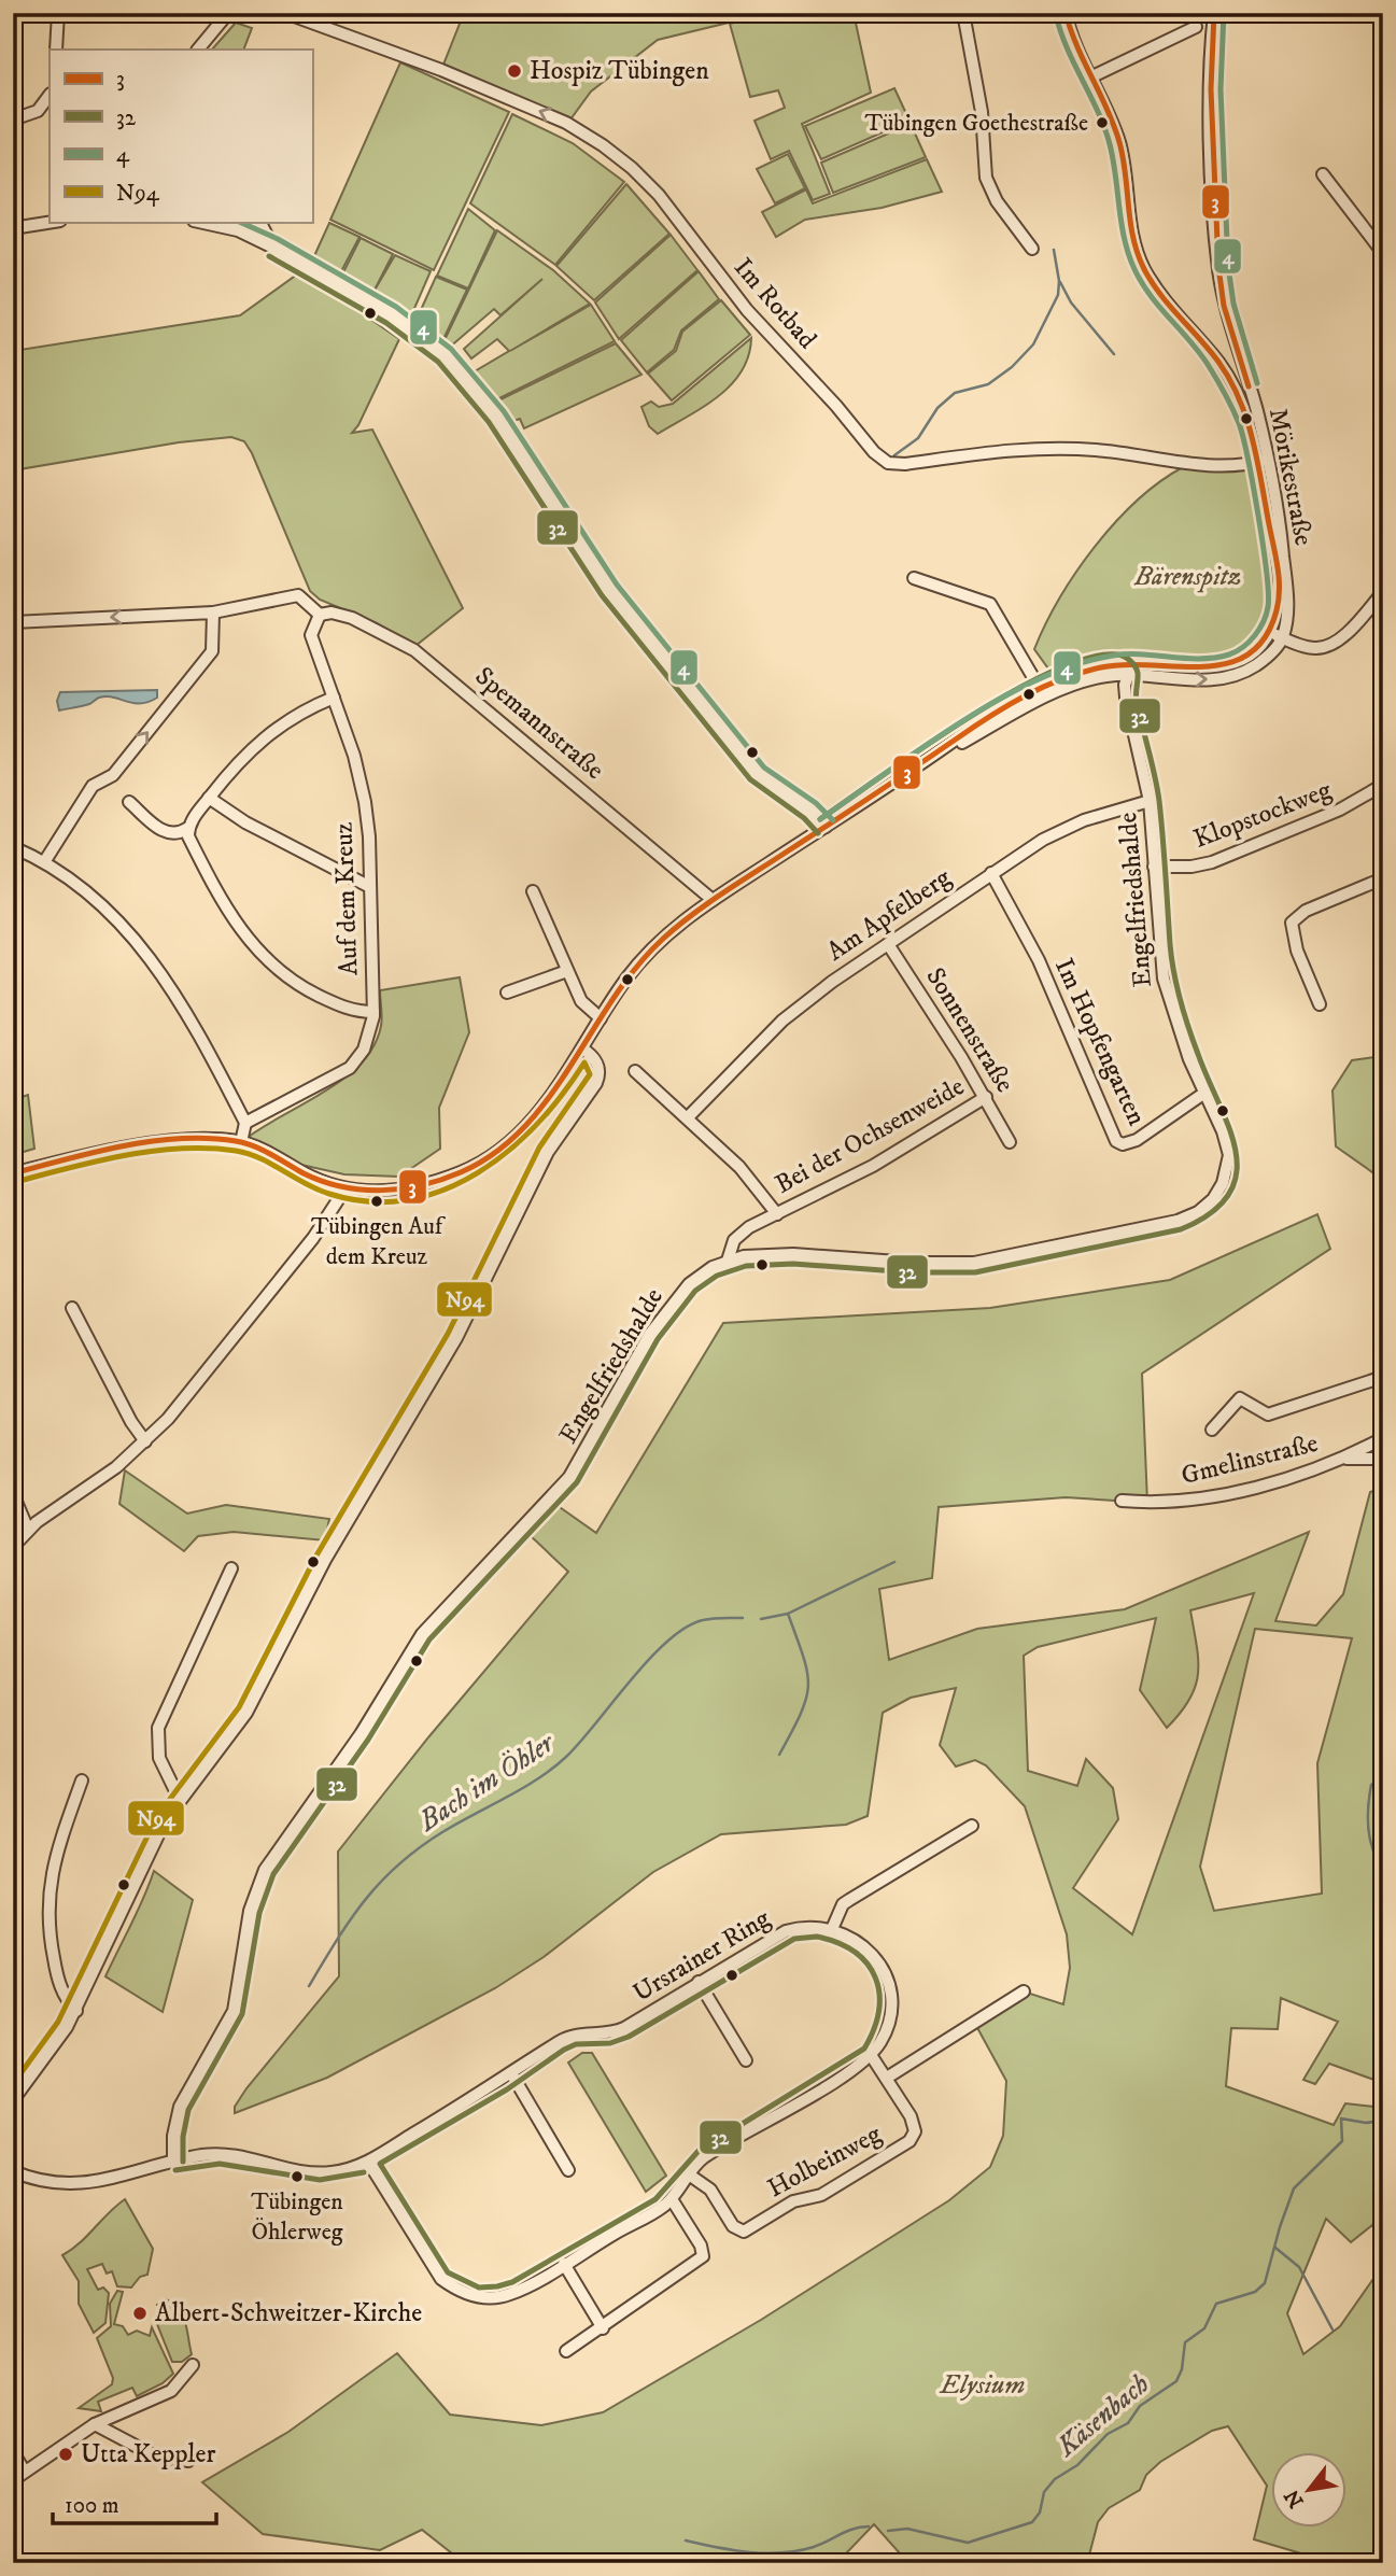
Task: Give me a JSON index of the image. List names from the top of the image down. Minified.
{"streets":{"street":["Im Rotbad","Mörikestraße","Spemannstraße","Klopstockweg","Auf dem Kreuz","Engelfriedshalde","Am Apfelberg","Sonnenstraße","Im Hopfengarten","Bei der Ochsenweide","Gmelinstraße","Ursrainer Ring","Holbeinweg"]},"crossings":[["Im Rotbad","Mörikestraße"],["Spemannstraße","Auf dem Kreuz"],["Klopstockweg","Engelfriedshalde"],["Engelfriedshalde","Am Apfelberg"],["Engelfriedshalde","Im Hopfengarten"],["Engelfriedshalde","Bei der Ochsenweide"],["Engelfriedshalde","Ursrainer Ring"],["Am Apfelberg","Sonnenstraße"],["Am Apfelberg","Im Hopfengarten"],["Am Apfelberg","Bei der Ochsenweide"],["Sonnenstraße","Bei der Ochsenweide"],["Ursrainer Ring","Holbeinweg"]],"one_way":["Im Rotbad"],"water":["Bach im Öhler","Käsenbach"],"parks":["Bärenspitz","Elysium"],"places":["Hospiz Tübingen","Tübingen Goethestraße","Tübingen Auf dem Kreuz","Tübingen Öhlerweg","Albert-Schweitzer-Kirche","Utta Keppler"],"lines":["transit line 3","transit line 4","transit line 32","transit line N94"],"legend":["3","32","4","N94"],"scale_bar":"100 m","north":"bottom left"}
